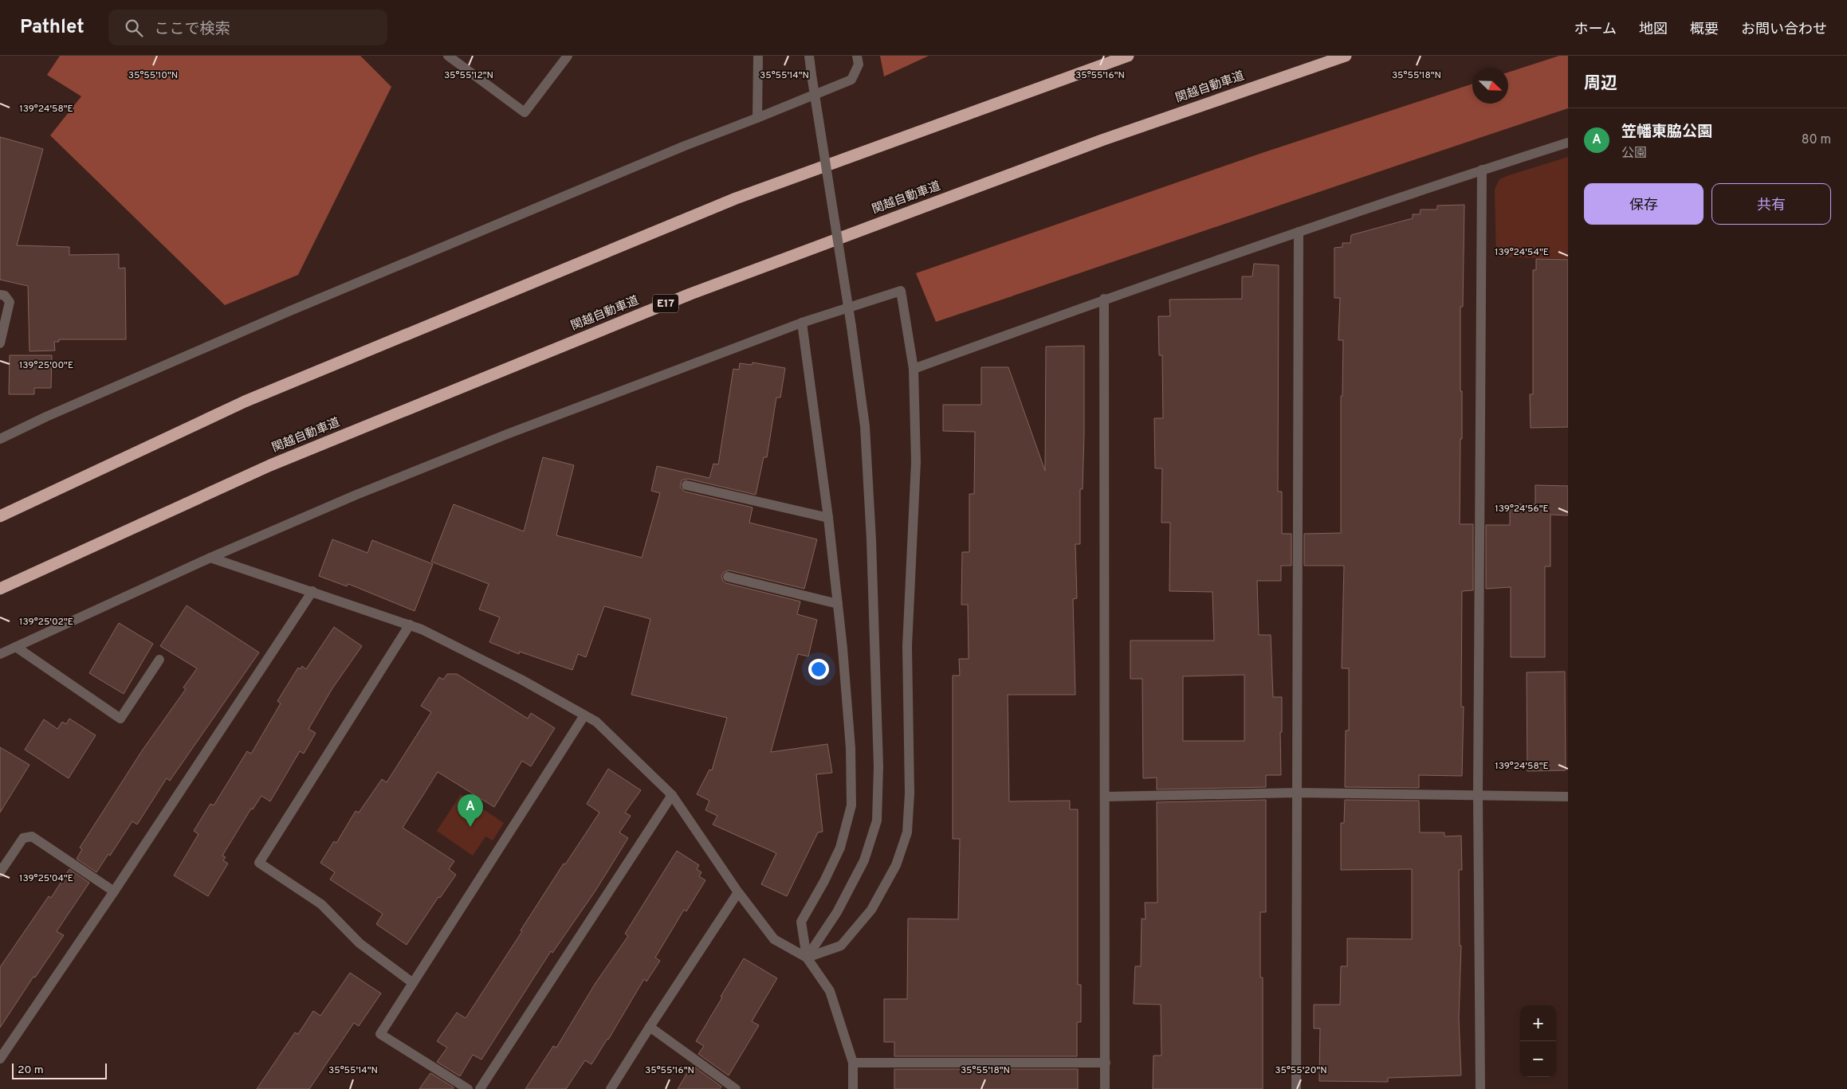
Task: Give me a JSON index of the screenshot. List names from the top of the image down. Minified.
{"streets":{"highway":["関越自動車道","E17"]},"scale_bar":"20 m","north":"bottom right","page":{"header":"Pathlet","search":"ここで検索","nav":["ホーム","地図","概要","お問い合わせ"],"heading":"周辺","list":[{"mark":"A","name":"笠幡東脇公園","note":"公園","value":"80 m"}],"buttons":["保存","共有"],"pins":"A","map_buttons":["+","−"],"scale":"20 m"},"coordinates":["35°55'10\"N","35°55'12\"N","35°55'14\"N","35°55'16\"N","35°55'18\"N","139°24'58\"E","139°24'54\"E","139°25'00\"E","139°24'56\"E","139°25'02\"E","139°25'04\"E","35°55'20\"N"]}
